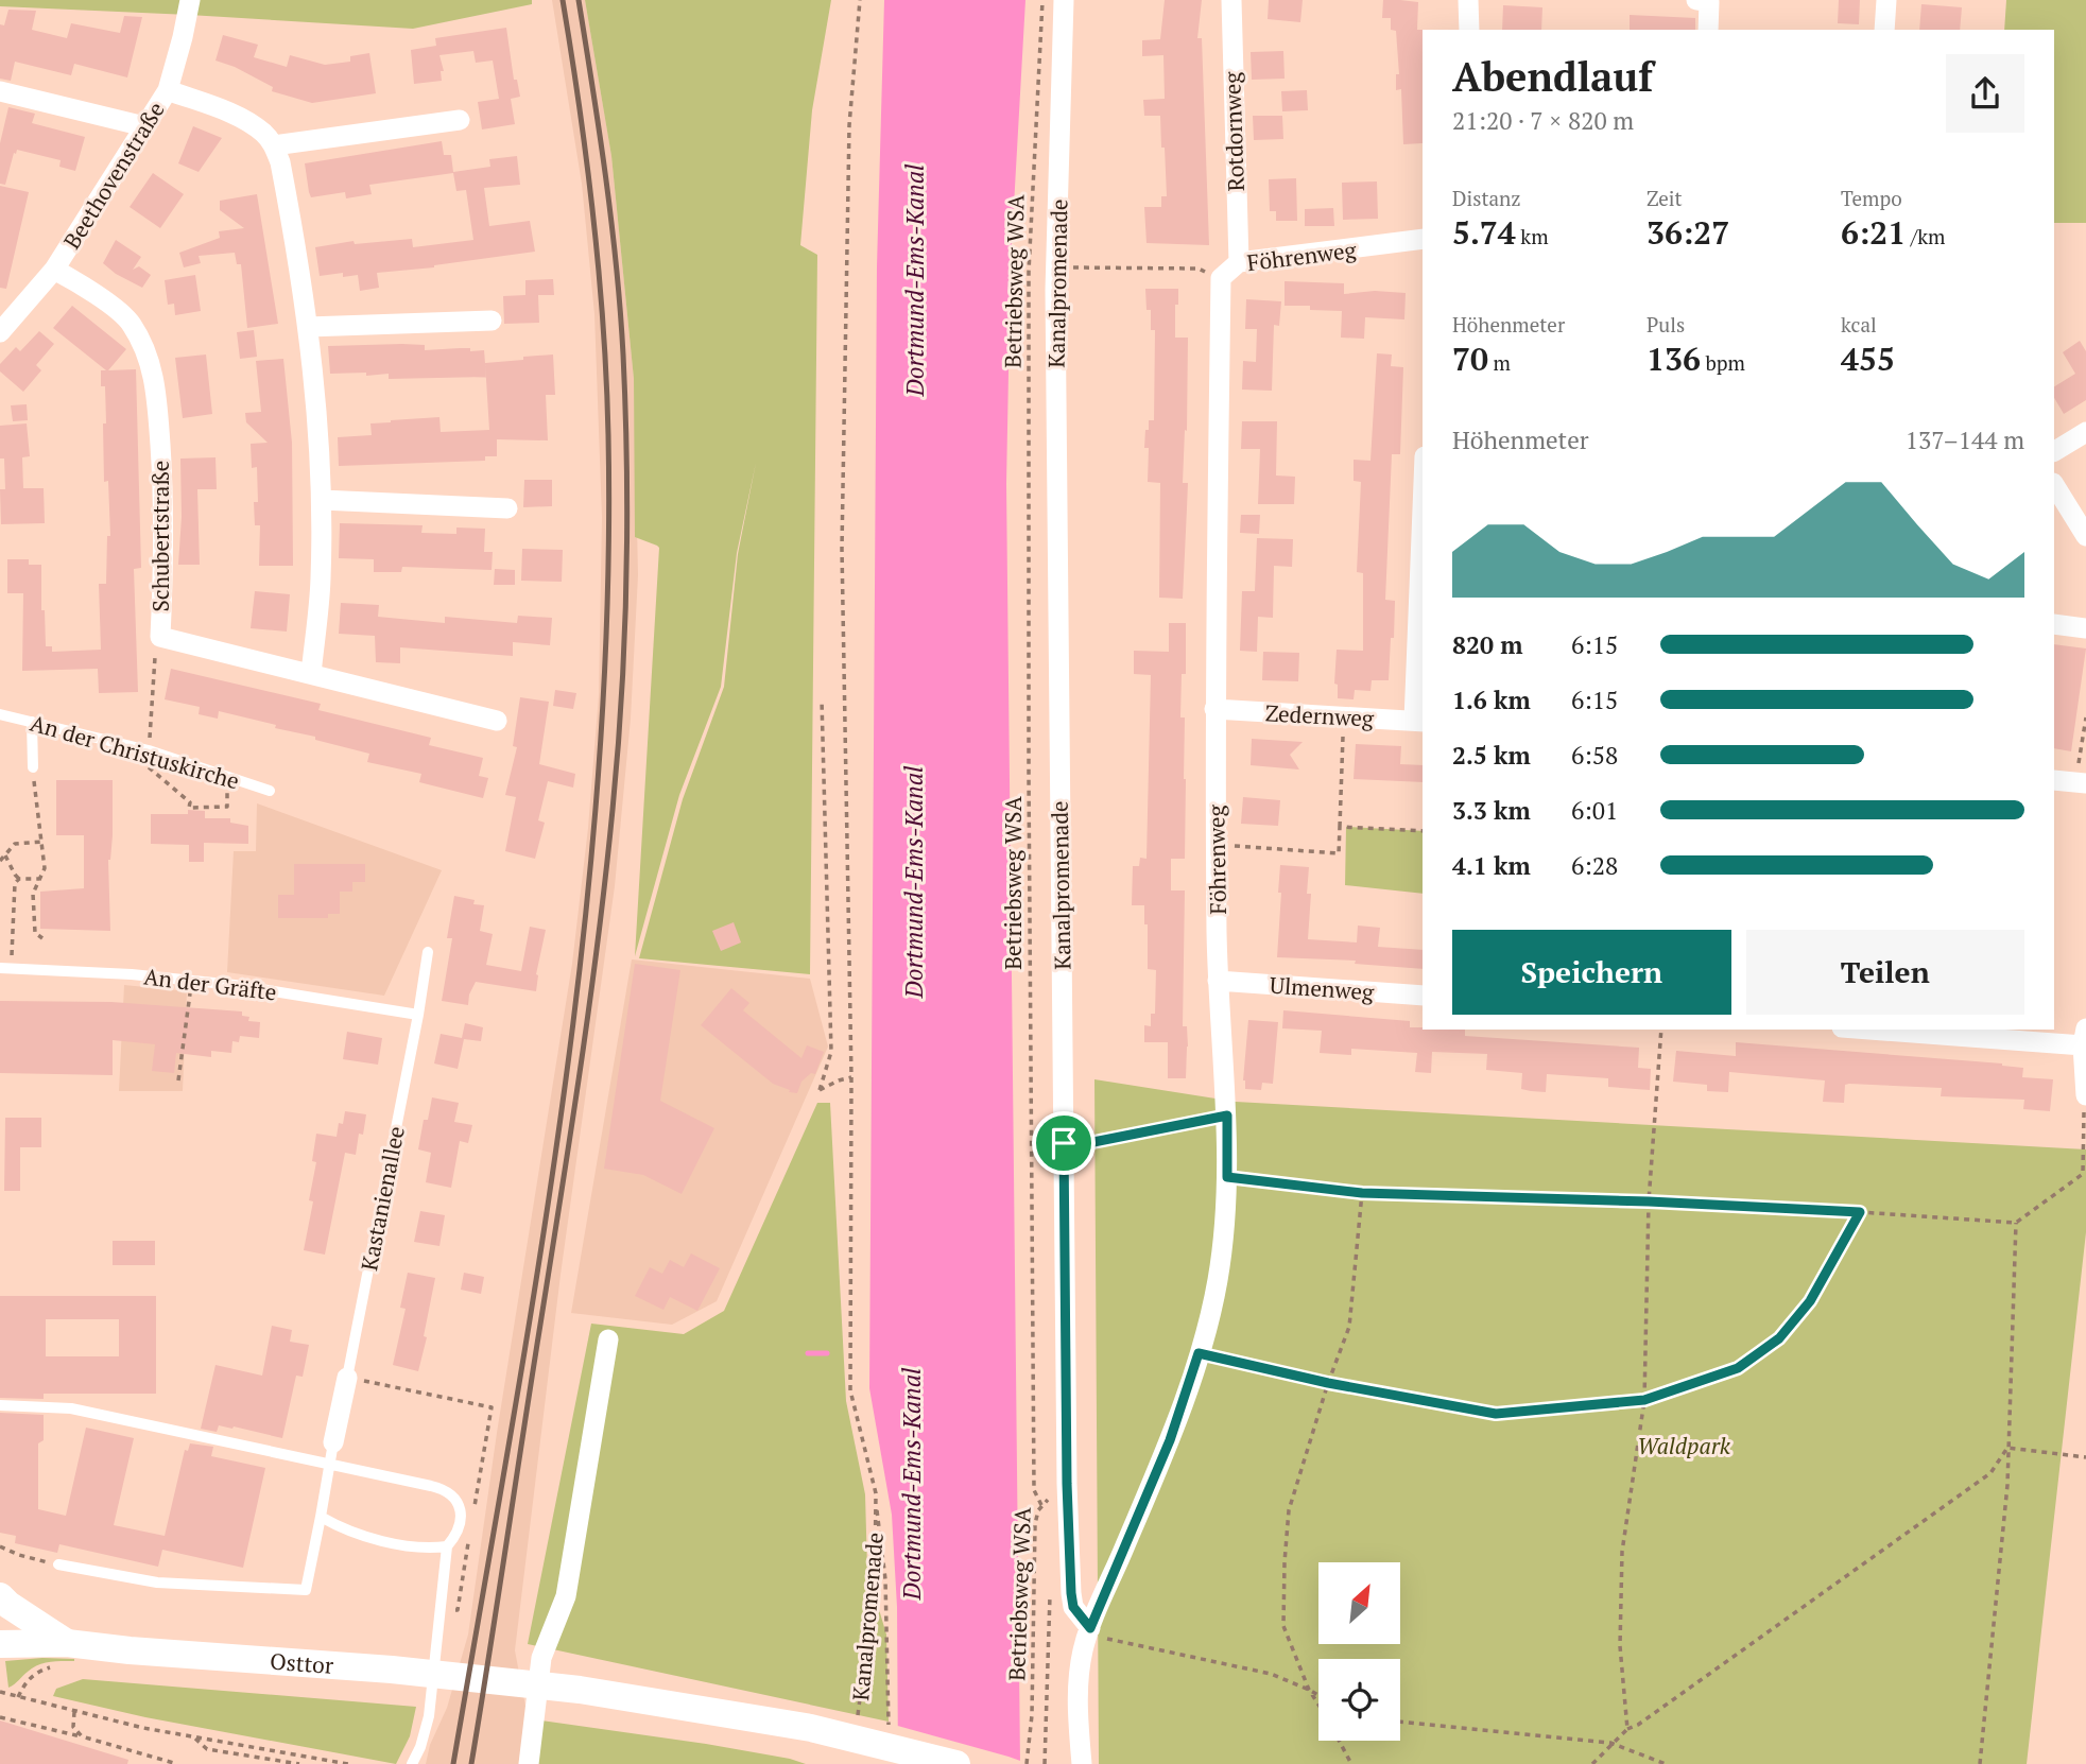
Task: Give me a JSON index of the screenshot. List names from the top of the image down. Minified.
{"streets":{"main road":["Osttor"],"street":["Rotdornweg","Beethovenstraße","Föhrenweg","Kanalpromenade","Schubertstraße","Zedernweg","Ulmenweg","Kastanienallee"],"lane":["An der Christuskirche","An der Gräfte"],"path":["Betriebsweg WSA"]},"crossings":[["Rotdornweg","Föhrenweg"],["Beethovenstraße","Schubertstraße"],["Föhrenweg","Kanalpromenade"],["Föhrenweg","Zedernweg"],["Föhrenweg","Ulmenweg"],["An der Gräfte","Kastanienallee"]],"water":["Dortmund-Ems-Kanal"],"parks":["Waldpark"],"north":"top right","page":{"heading":["Abendlauf","21:20 · 7 × 820 m"],"stats":[["Distanz","5.74 km"],["Zeit","36:27"],["Tempo","6:21 /km"],["Höhenmeter","70 m"],["Puls","136 bpm"],["kcal","455"]],"chart":["Höhenmeter","137–144 m"],"list":[{"name":"820 m","note":"6:15"},{"name":"1.6 km","note":"6:15"},{"name":"2.5 km","note":"6:58"},{"name":"3.3 km","note":"6:01"},{"name":"4.1 km","note":"6:28"}],"buttons":["Speichern","Teilen"]}}
